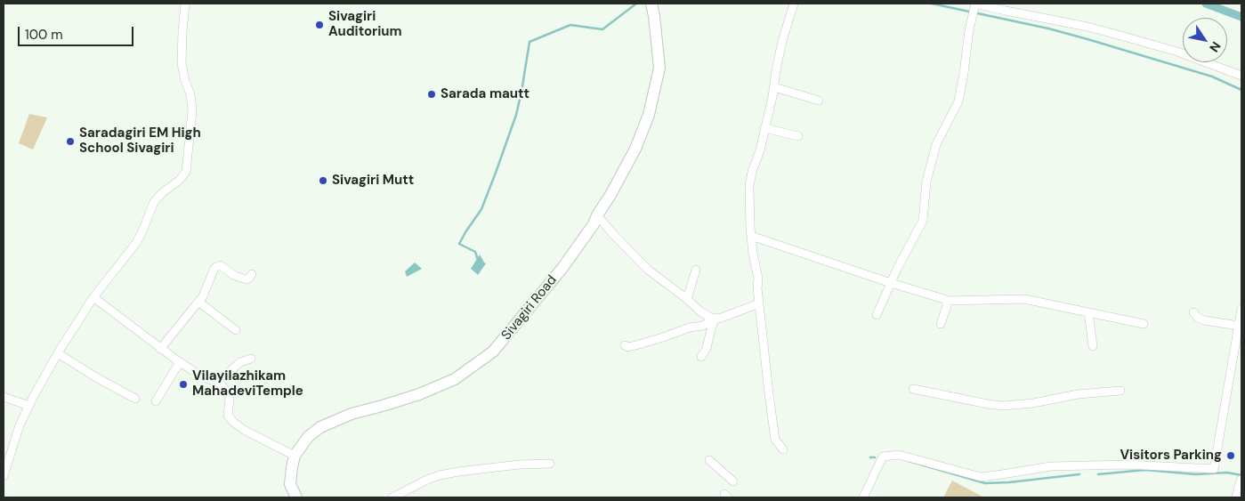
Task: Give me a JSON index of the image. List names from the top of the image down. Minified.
{"streets":{"main road":["Sivagiri Road"]},"places":["Sivagiri Auditorium","Sarada mautt","Saradagiri EM High School Sivagiri","Sivagiri Mutt","Vilayilazhikam MahadeviTemple","Visitors Parking"],"scale_bar":"100 m","north":"bottom right"}
